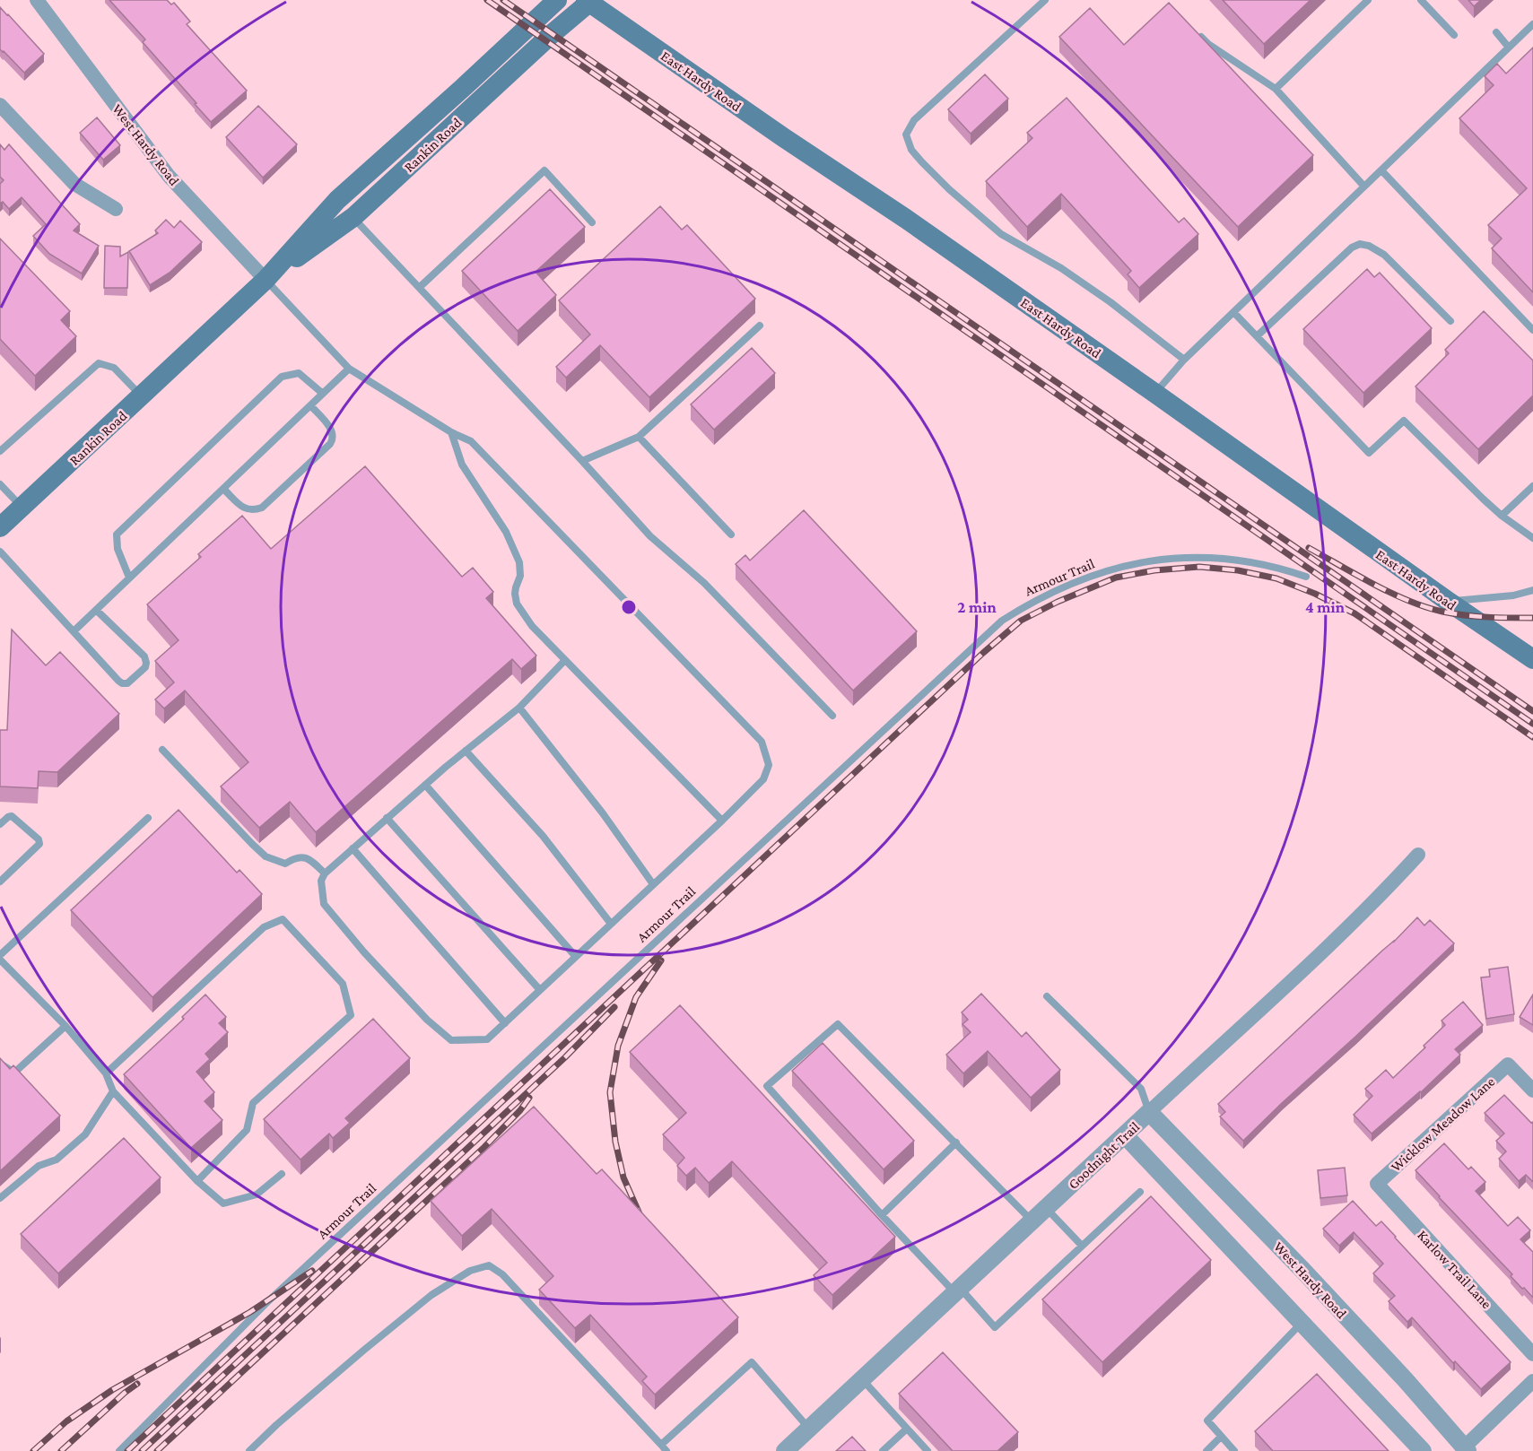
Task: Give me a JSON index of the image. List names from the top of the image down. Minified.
{"streets":{"main road":["East Hardy Road","Rankin Road"],"street":["West Hardy Road","Wicklow Meadow Lane","Goodnight Trail","Karlow Trail Lane"],"lane":["Armour Trail"]},"crossings":[["East Hardy Road","Rankin Road"],["West Hardy Road","Rankin Road"],["West Hardy Road","Goodnight Trail"],["Wicklow Meadow Lane","Karlow Trail Lane"]],"rings":["2 min","4 min"]}
